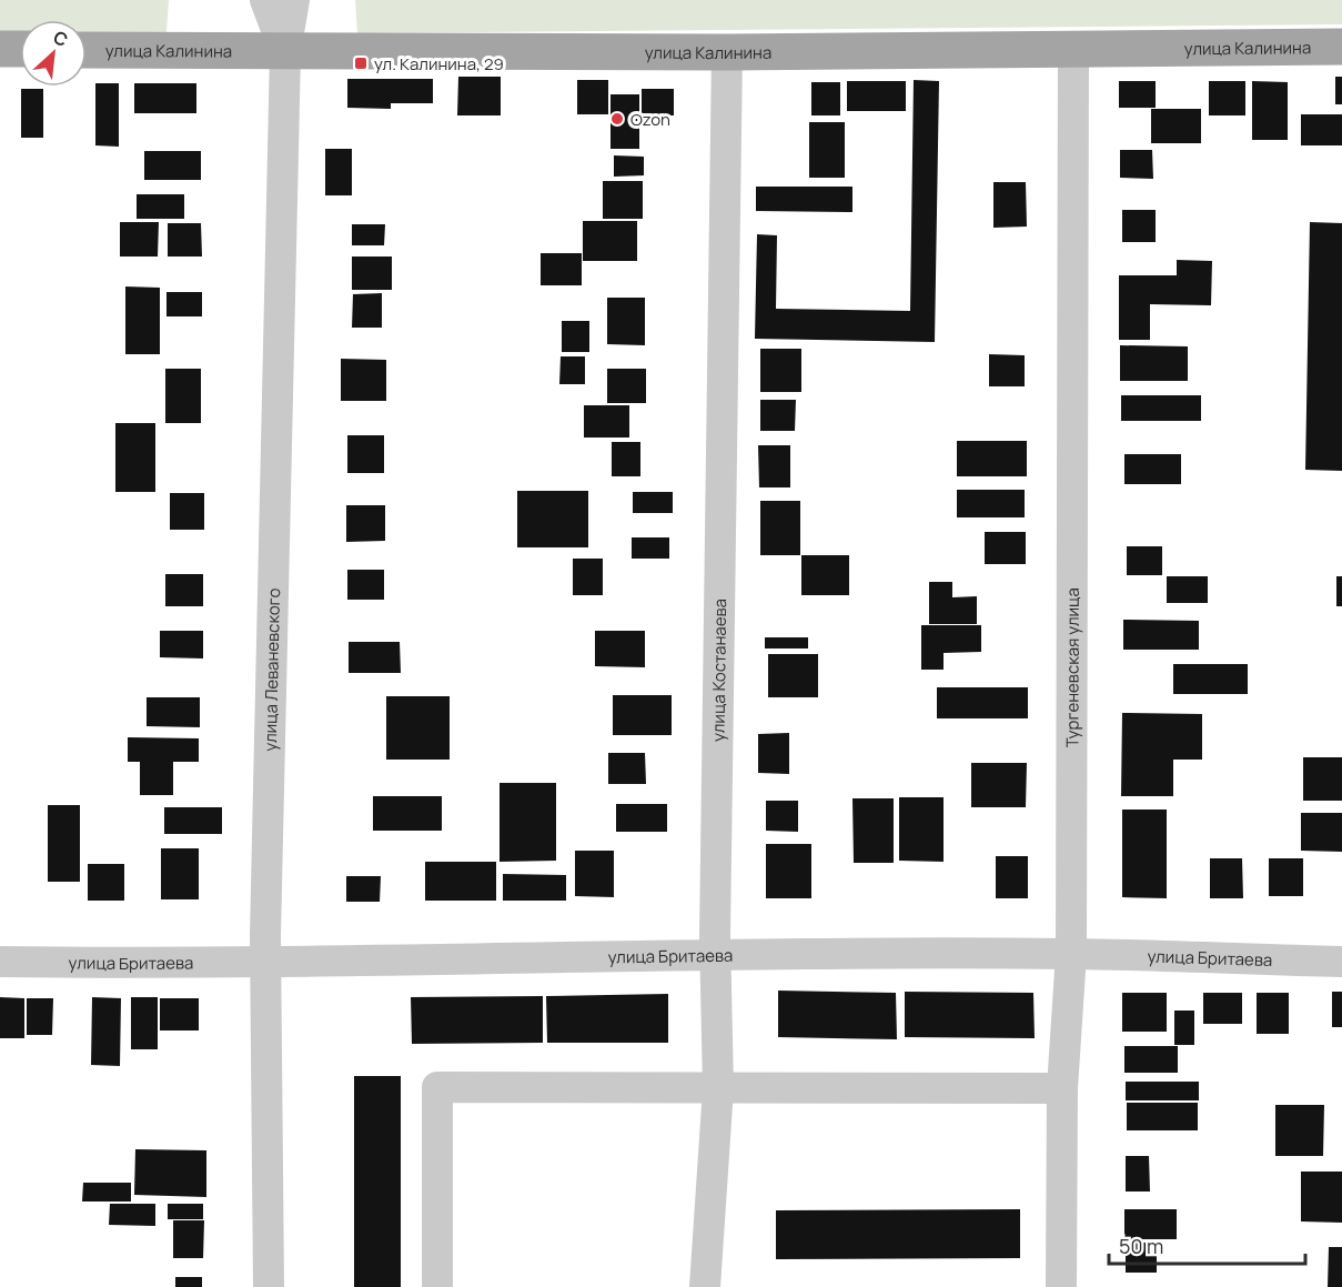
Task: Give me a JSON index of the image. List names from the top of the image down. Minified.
{"streets":{"main road":["улица Калинина"],"street":["Тургеневская улица","улица Леваневского","улица Костанаева","улица Бритаева"]},"crossings":[["улица Калинина","Тургеневская улица"],["улица Калинина","улица Леваневского"],["улица Калинина","улица Костанаева"],["Тургеневская улица","улица Бритаева"],["улица Леваневского","улица Бритаева"],["улица Костанаева","улица Бритаева"]],"places":{"transit":["ул. Калинина, 29"],"other":["Ozon"]},"scale_bar":"50 m","north":"top right"}
